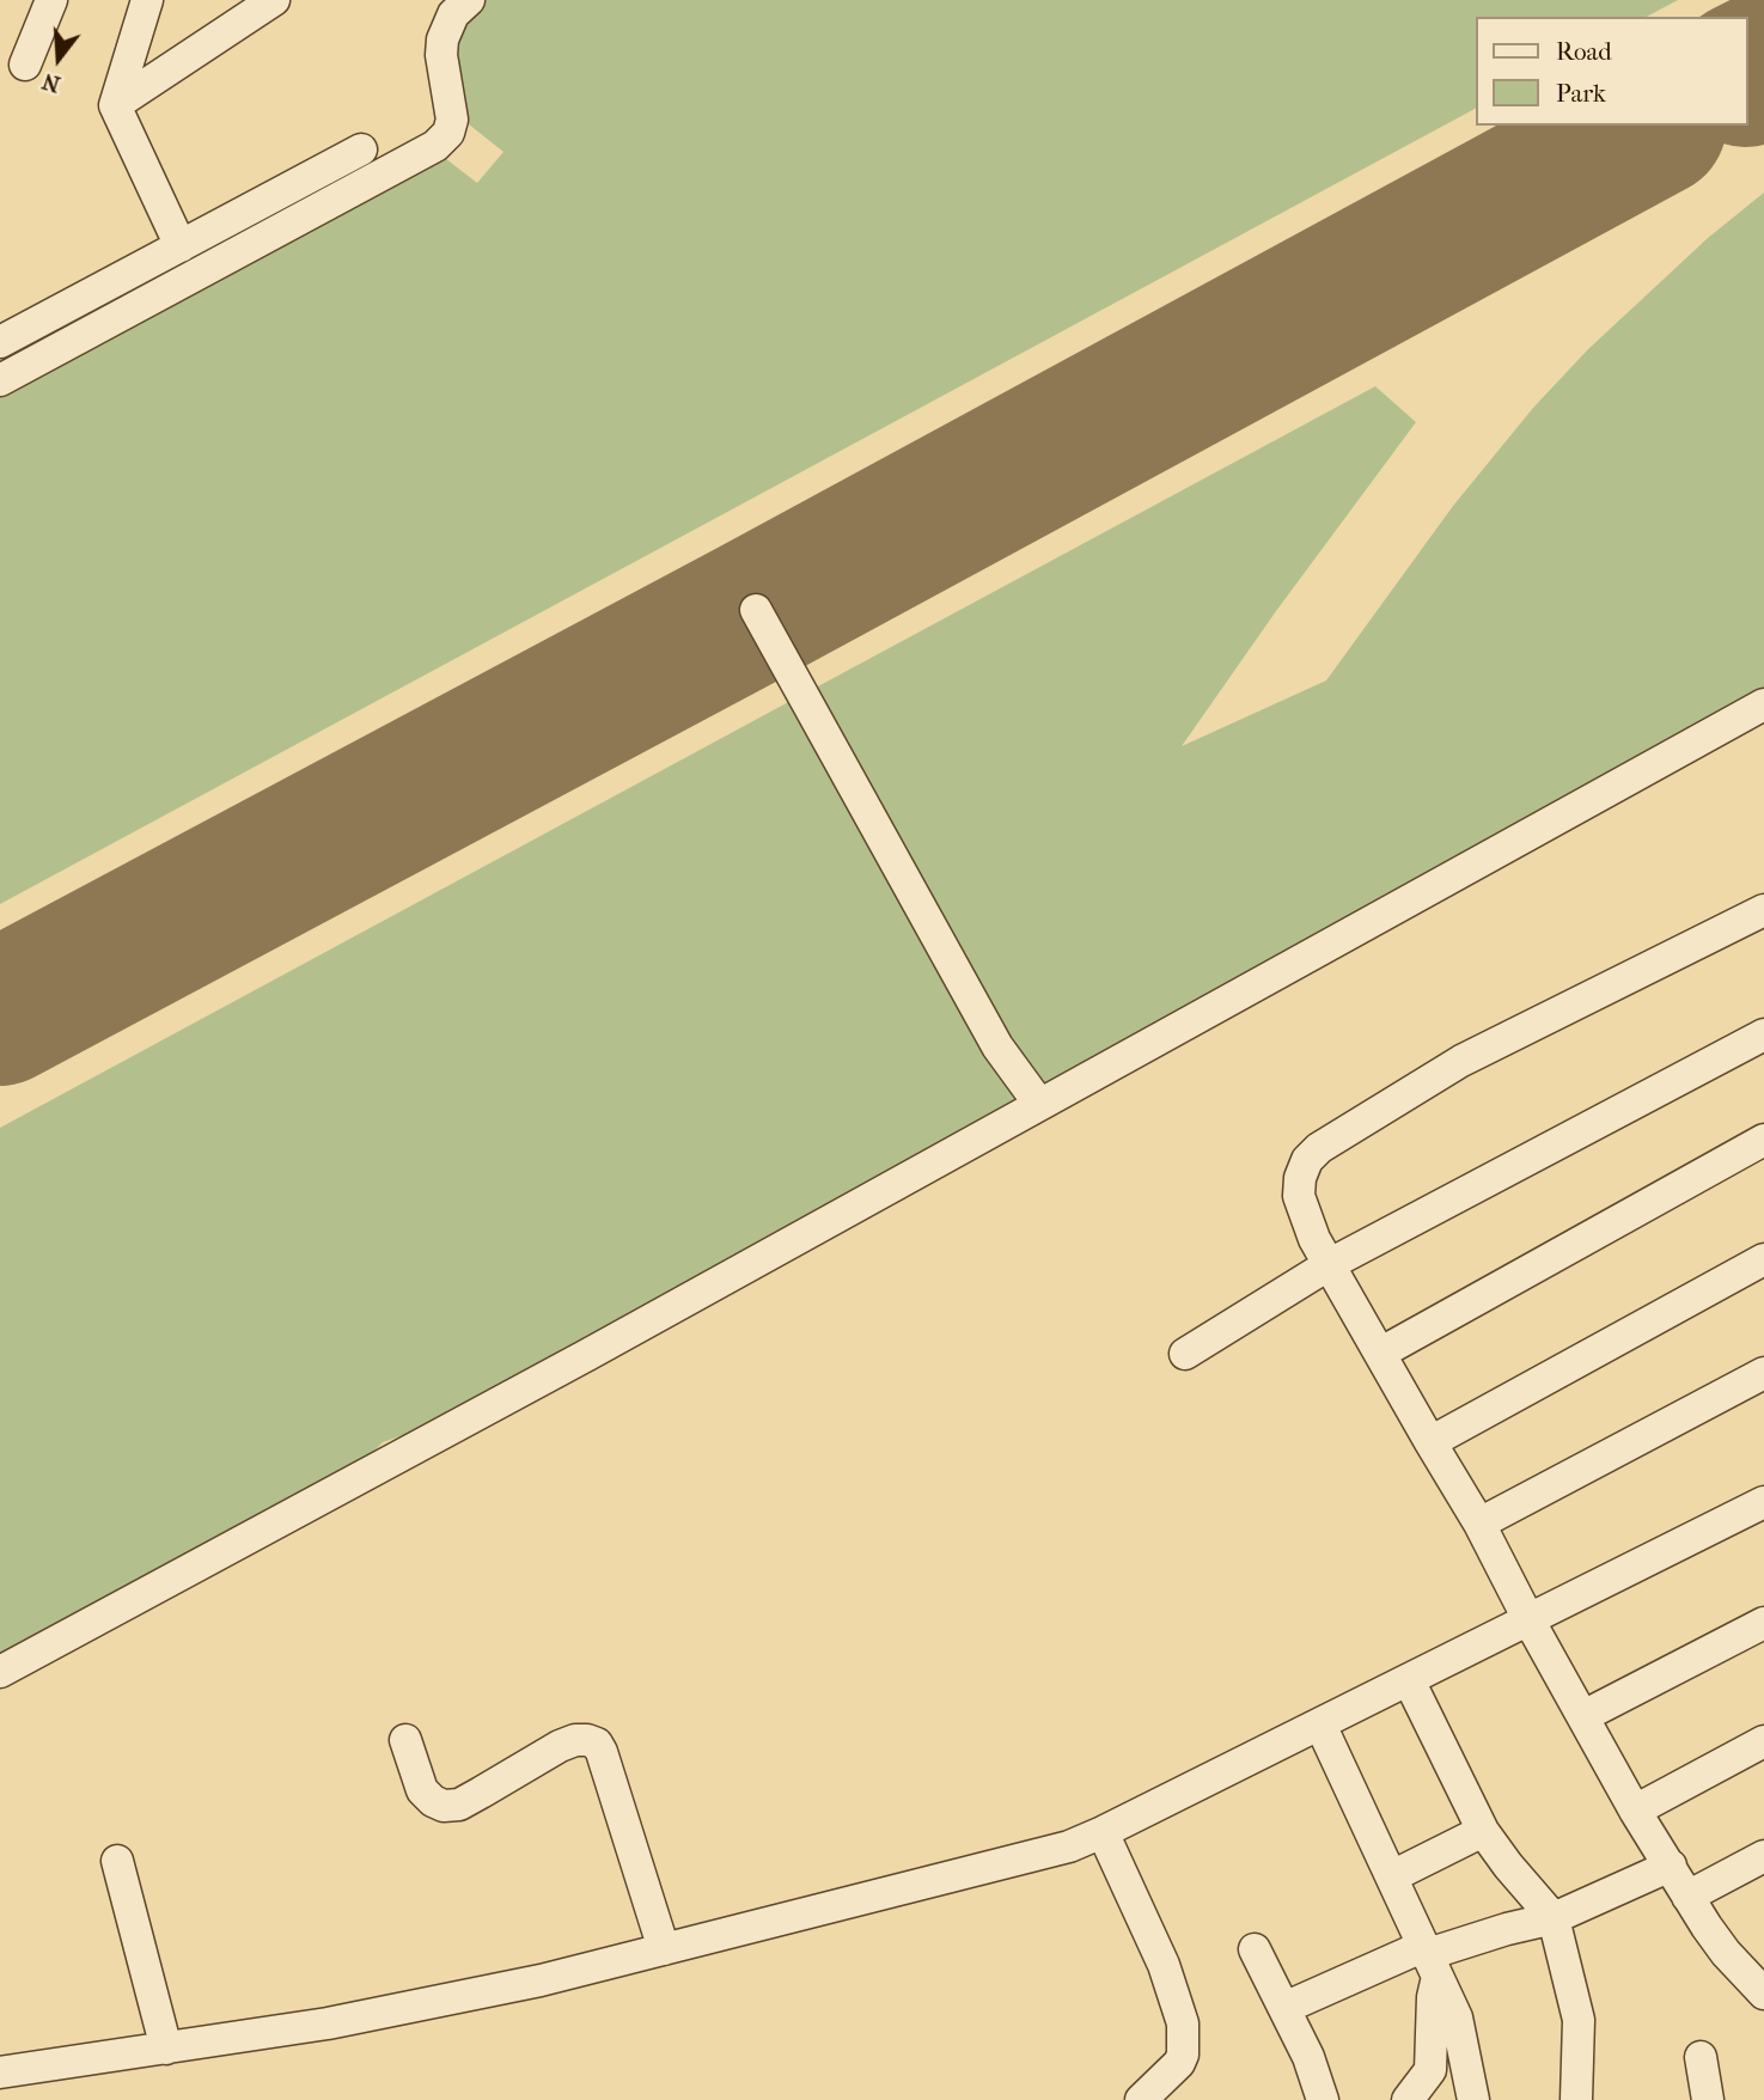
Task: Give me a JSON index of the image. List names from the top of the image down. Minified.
{"legend":["Road","Park"],"north":"bottom"}
